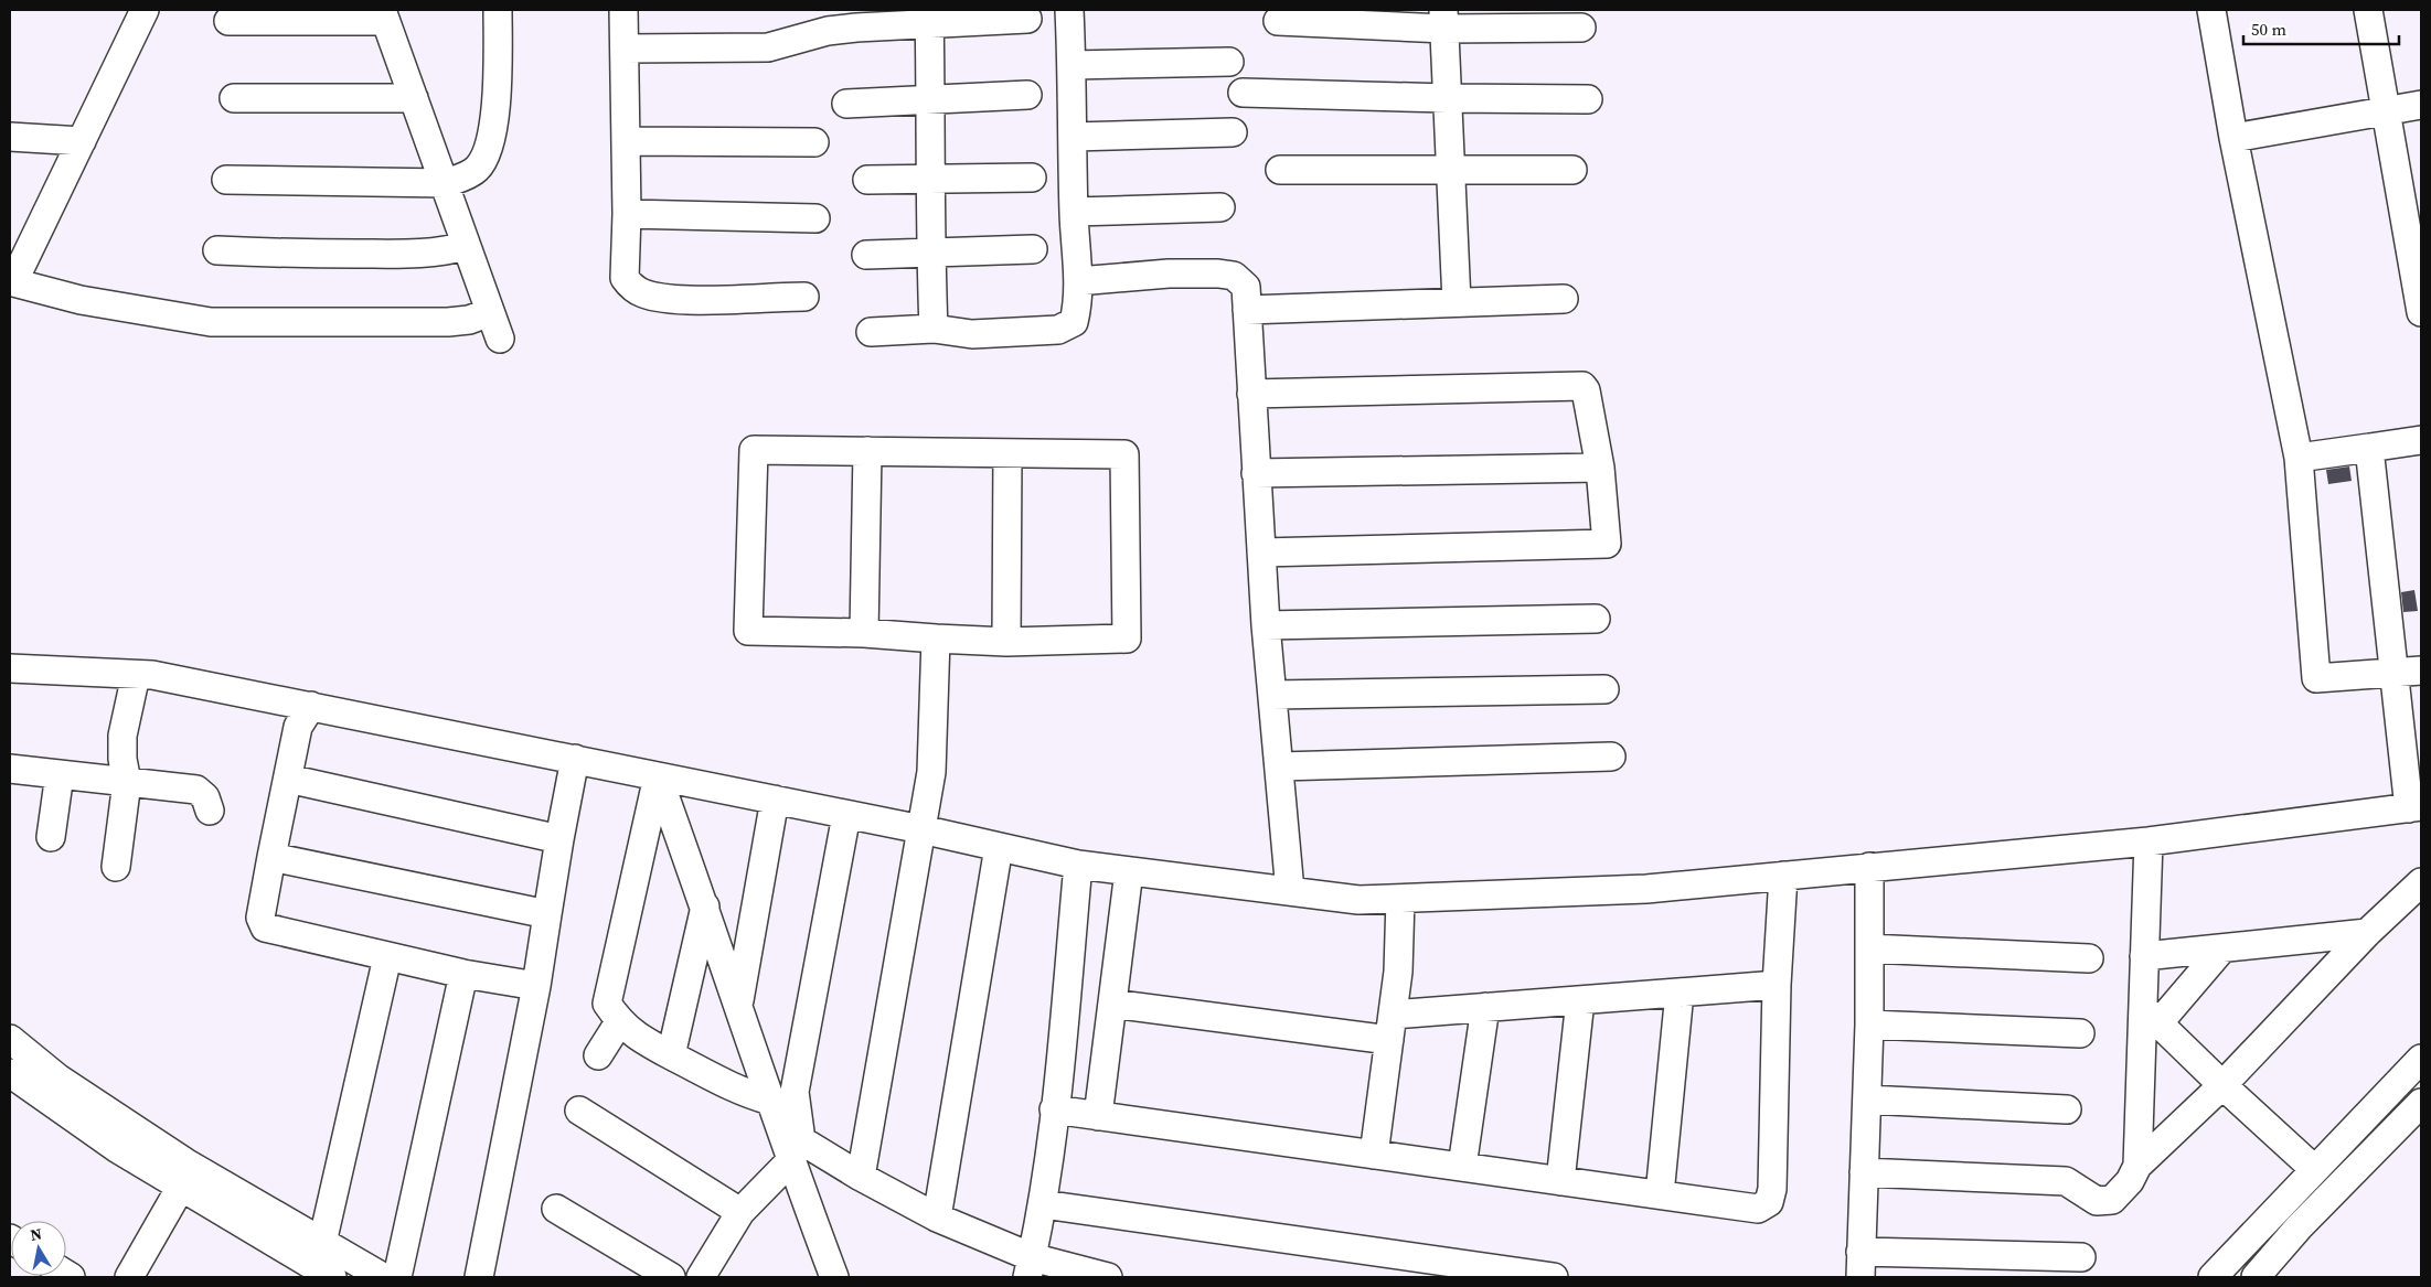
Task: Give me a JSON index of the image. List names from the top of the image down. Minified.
{"scale_bar":"50 m","north":"top"}
